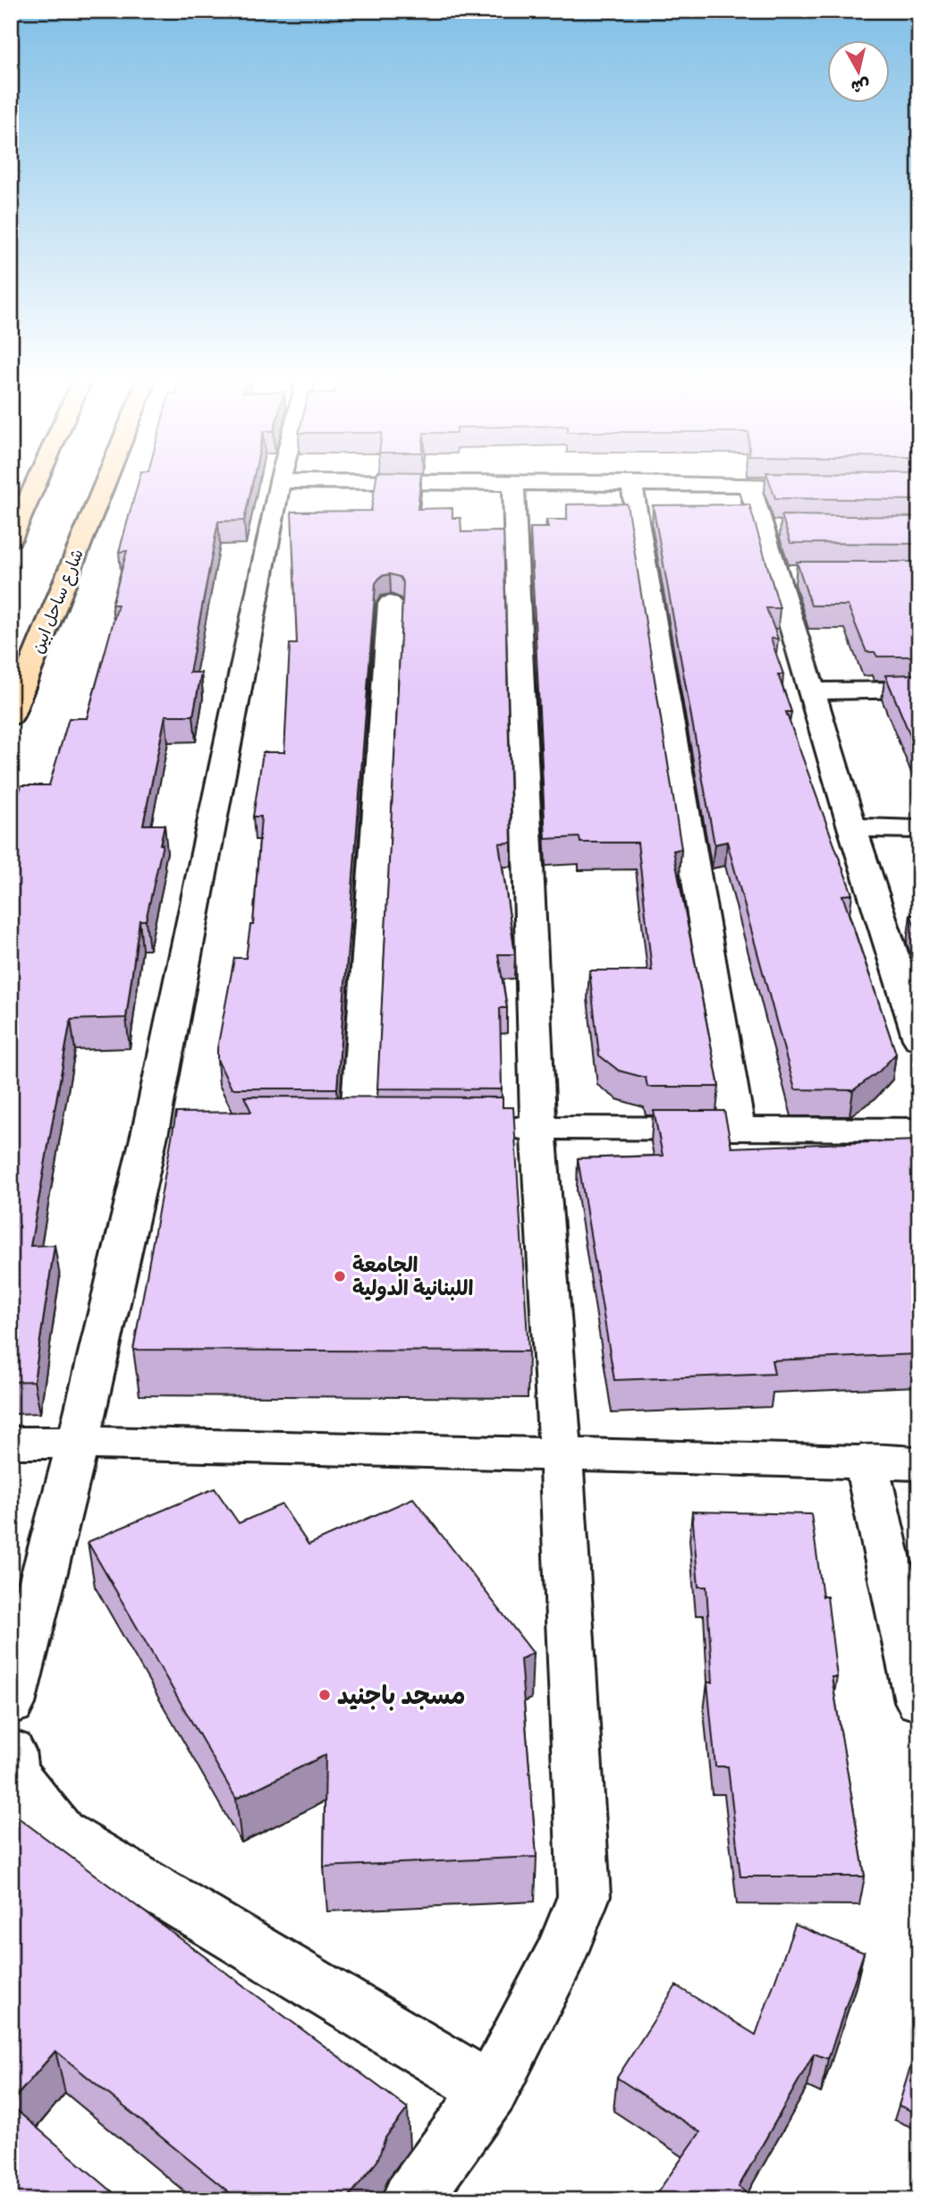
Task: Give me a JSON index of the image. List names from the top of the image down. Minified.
{"streets":{"highway":["شارع ساحل ابين"]},"places":["الجامعة اللبنانية الدولية","مسجد باجنيد"],"north":"bottom"}
